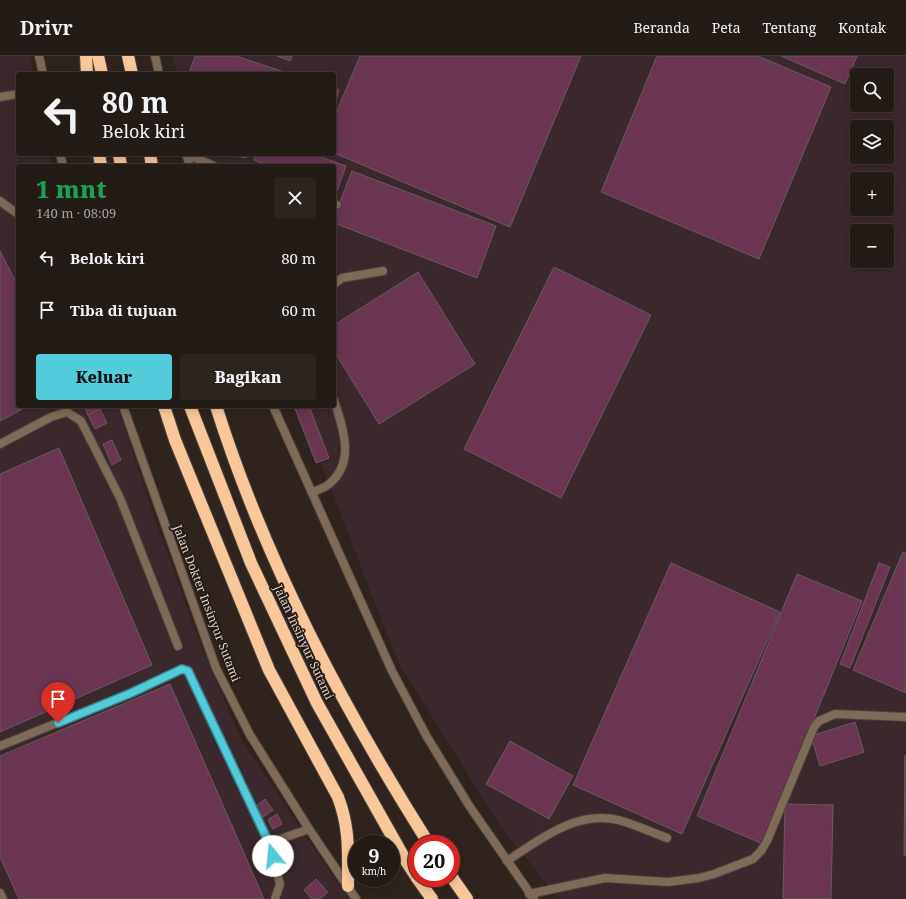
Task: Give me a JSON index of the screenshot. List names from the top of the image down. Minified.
{"streets":{"highway":["Jalan Insinyur Sutami"],"street":["Jalan Dokter Insinyur Sutami"]},"page":{"header":"Drivr","nav":["Beranda","Peta","Tentang","Kontak"],"map_buttons":["+","−"],"turn":["80 m","Belok kiri"],"heading":["1 mnt","140 m · 08:09"],"list":[{"name":"Belok kiri","value":"80 m"},{"name":"Tiba di tujuan","value":"60 m"}],"buttons":["Keluar","Bagikan"],"speed":"9 km/h","limit":"20"}}
